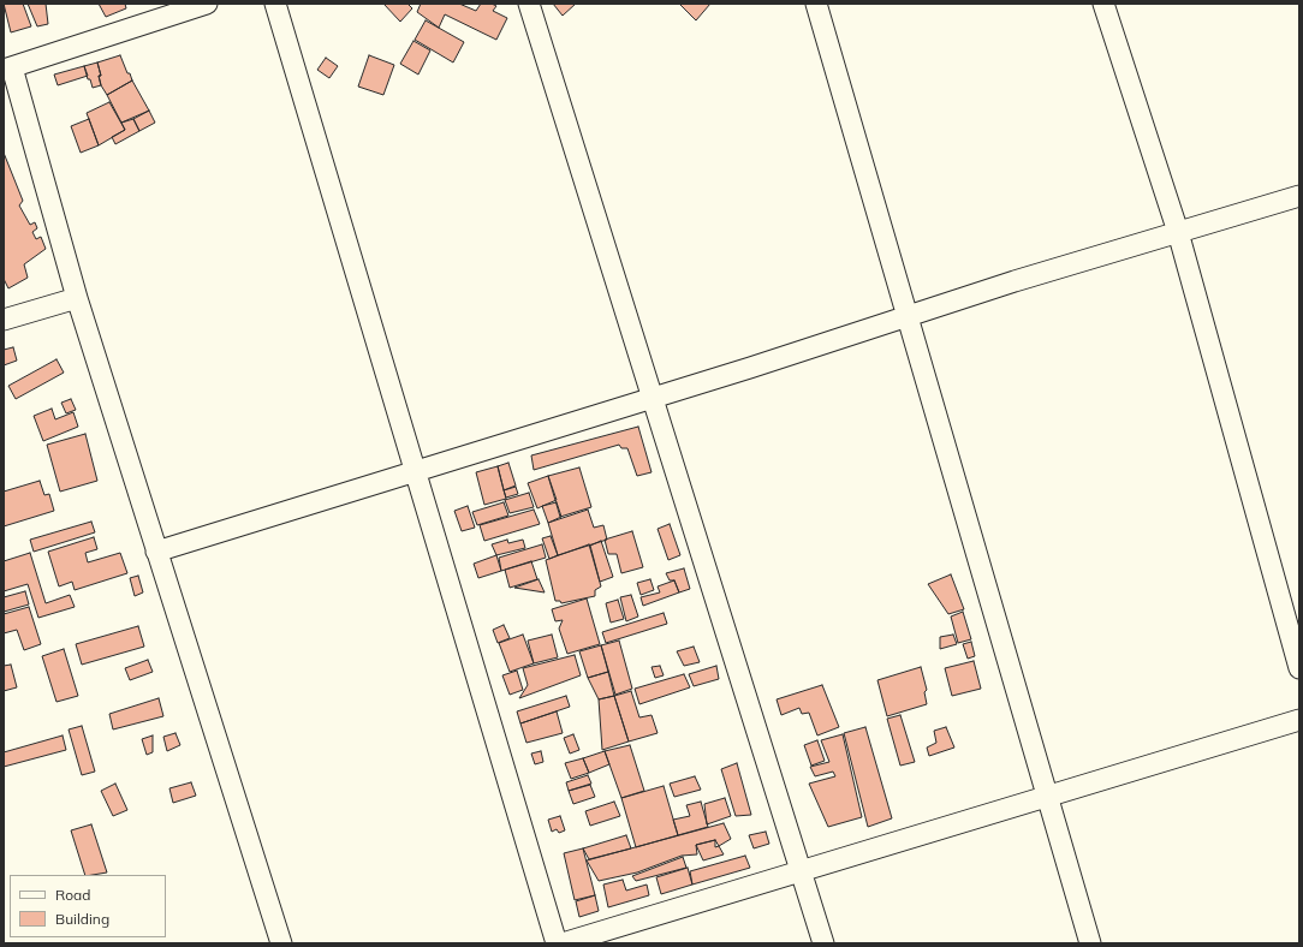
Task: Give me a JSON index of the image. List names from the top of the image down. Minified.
{"legend":["Road","Building"]}
